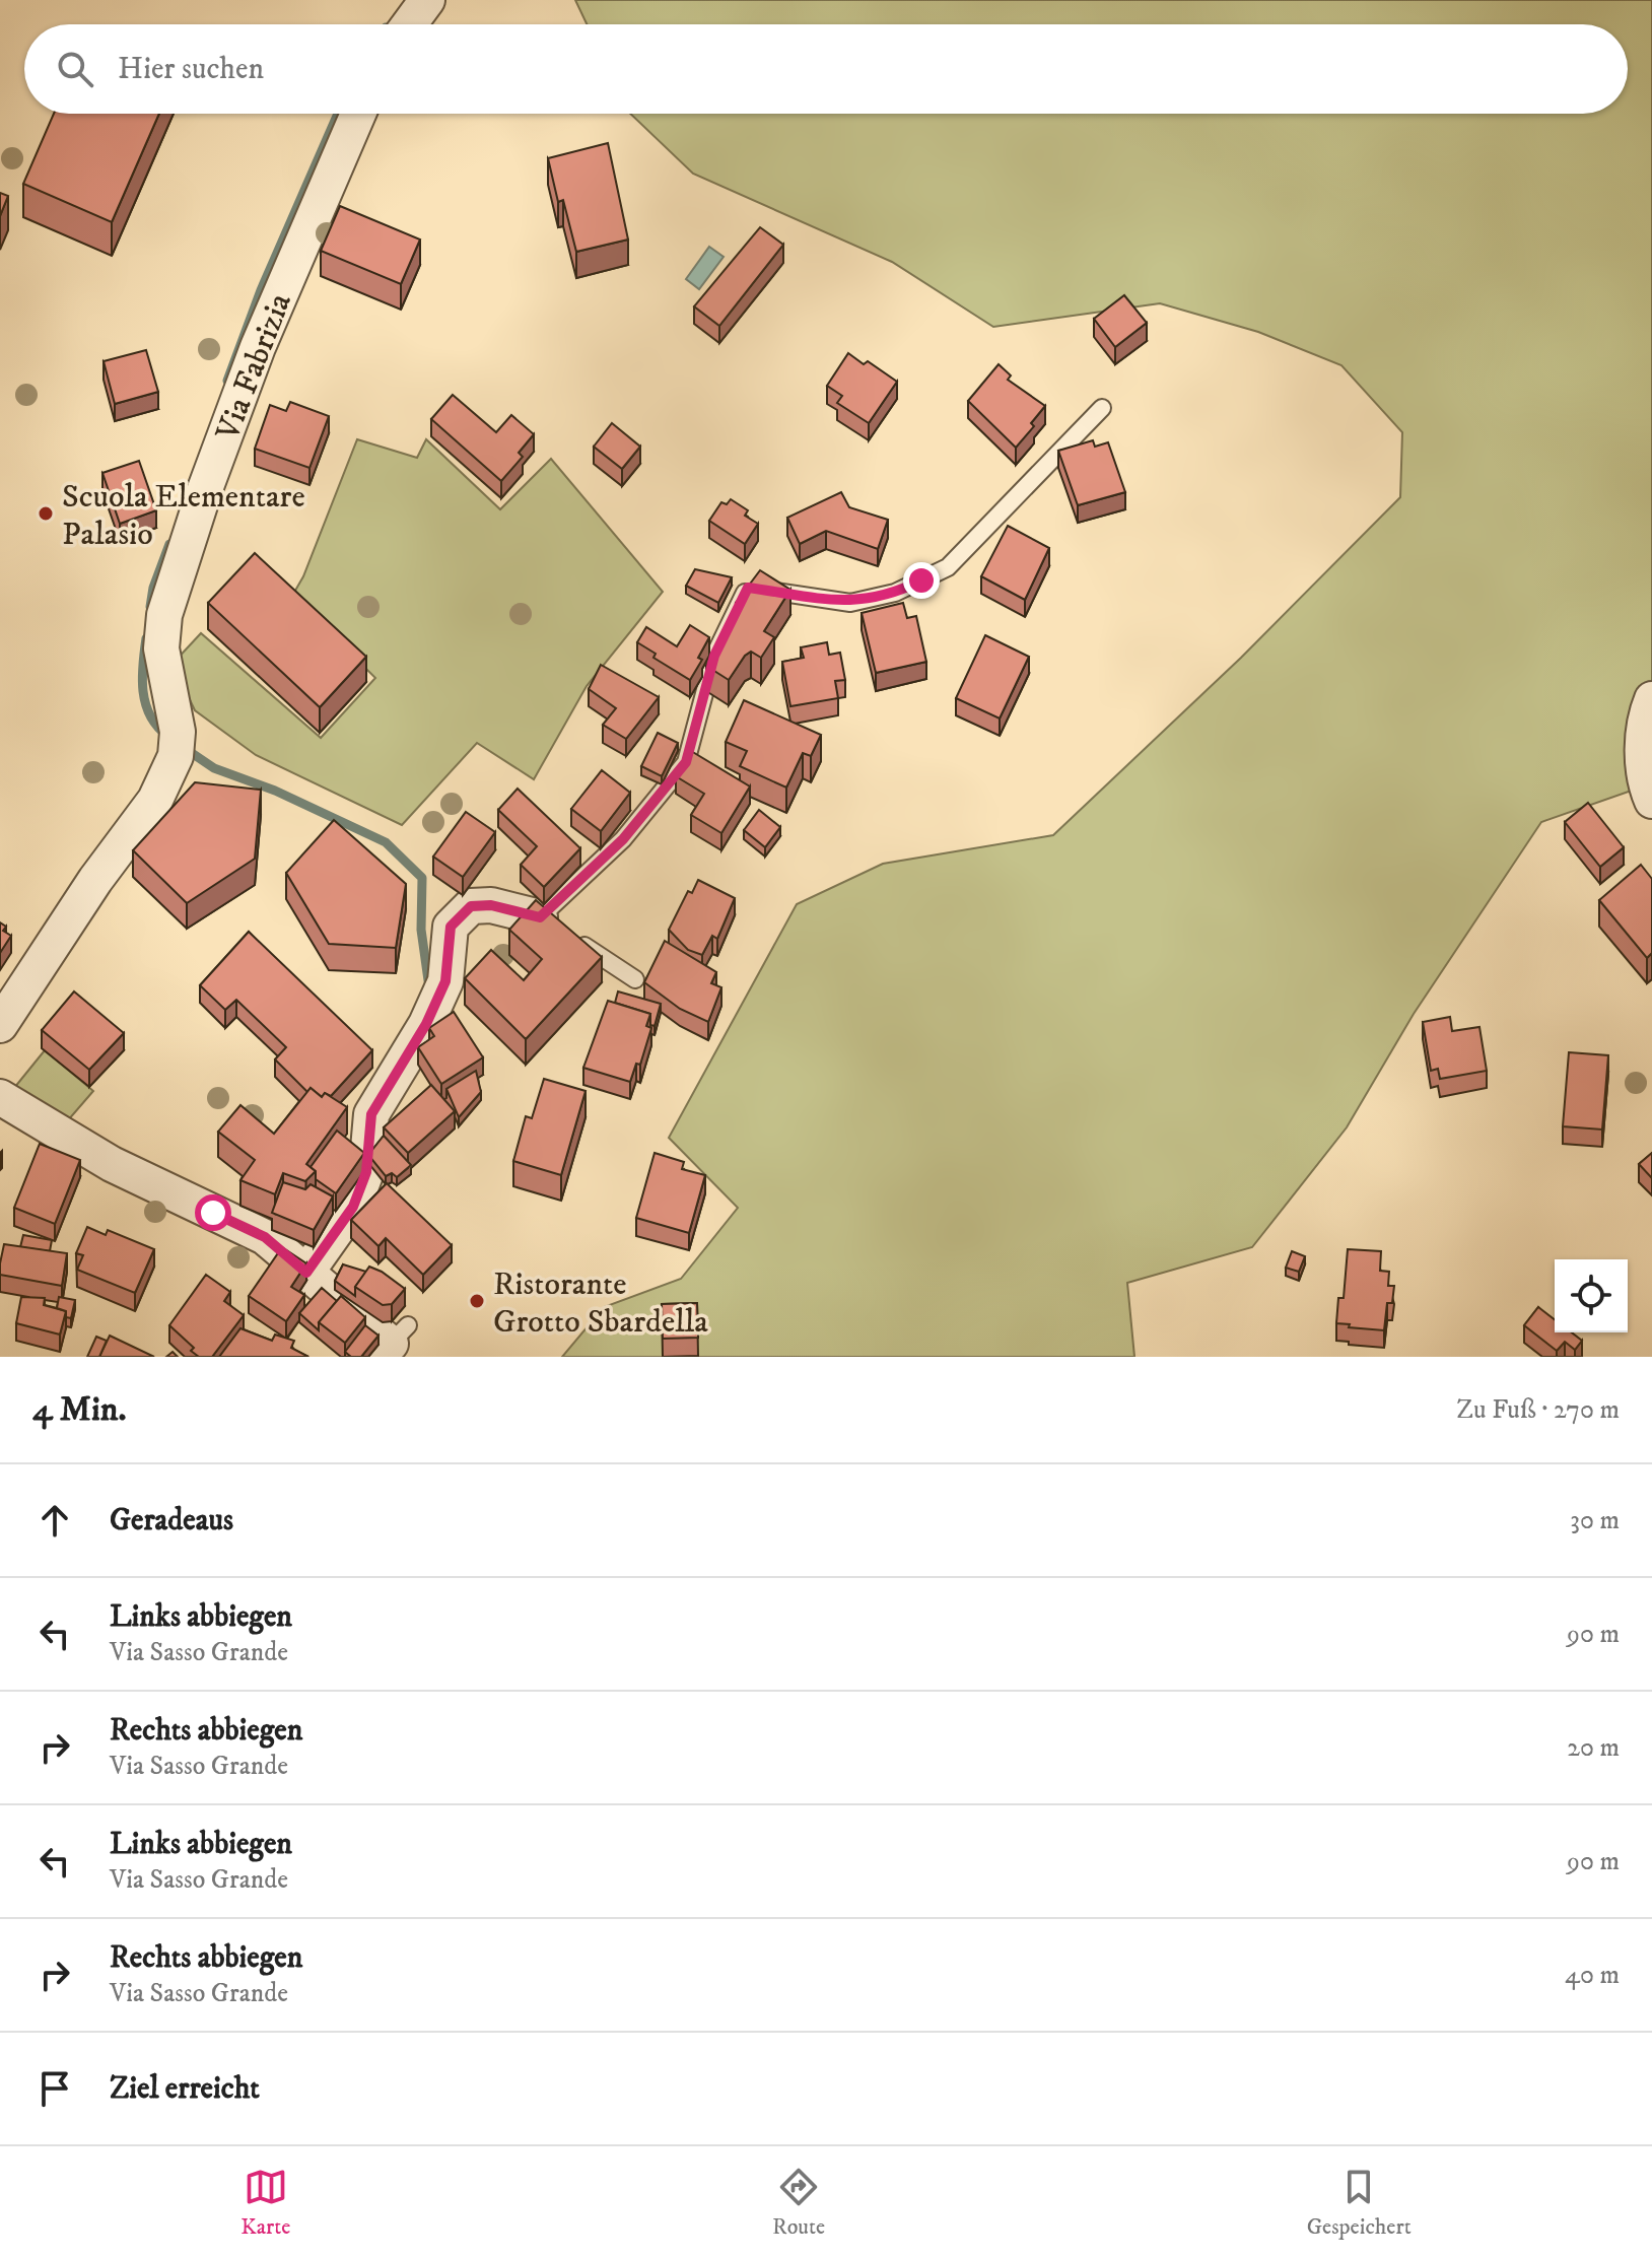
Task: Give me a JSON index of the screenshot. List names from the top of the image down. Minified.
{"streets":{"street":["Via Fabrizia"]},"places":["Scuola Elementare Palasio","Ristorante Grotto Sbardella"],"page":{"search":"Hier suchen","heading":["4 Min.","Zu Fuß · 270 m"],"list":[["Geradeaus","30 m"],["Links abbiegen","Via Sasso Grande","90 m"],["Rechts abbiegen","Via Sasso Grande","20 m"],["Links abbiegen","Via Sasso Grande","90 m"],["Rechts abbiegen","Via Sasso Grande","40 m"],"Ziel erreicht"],"nav":["Karte","Route","Gespeichert"]}}
